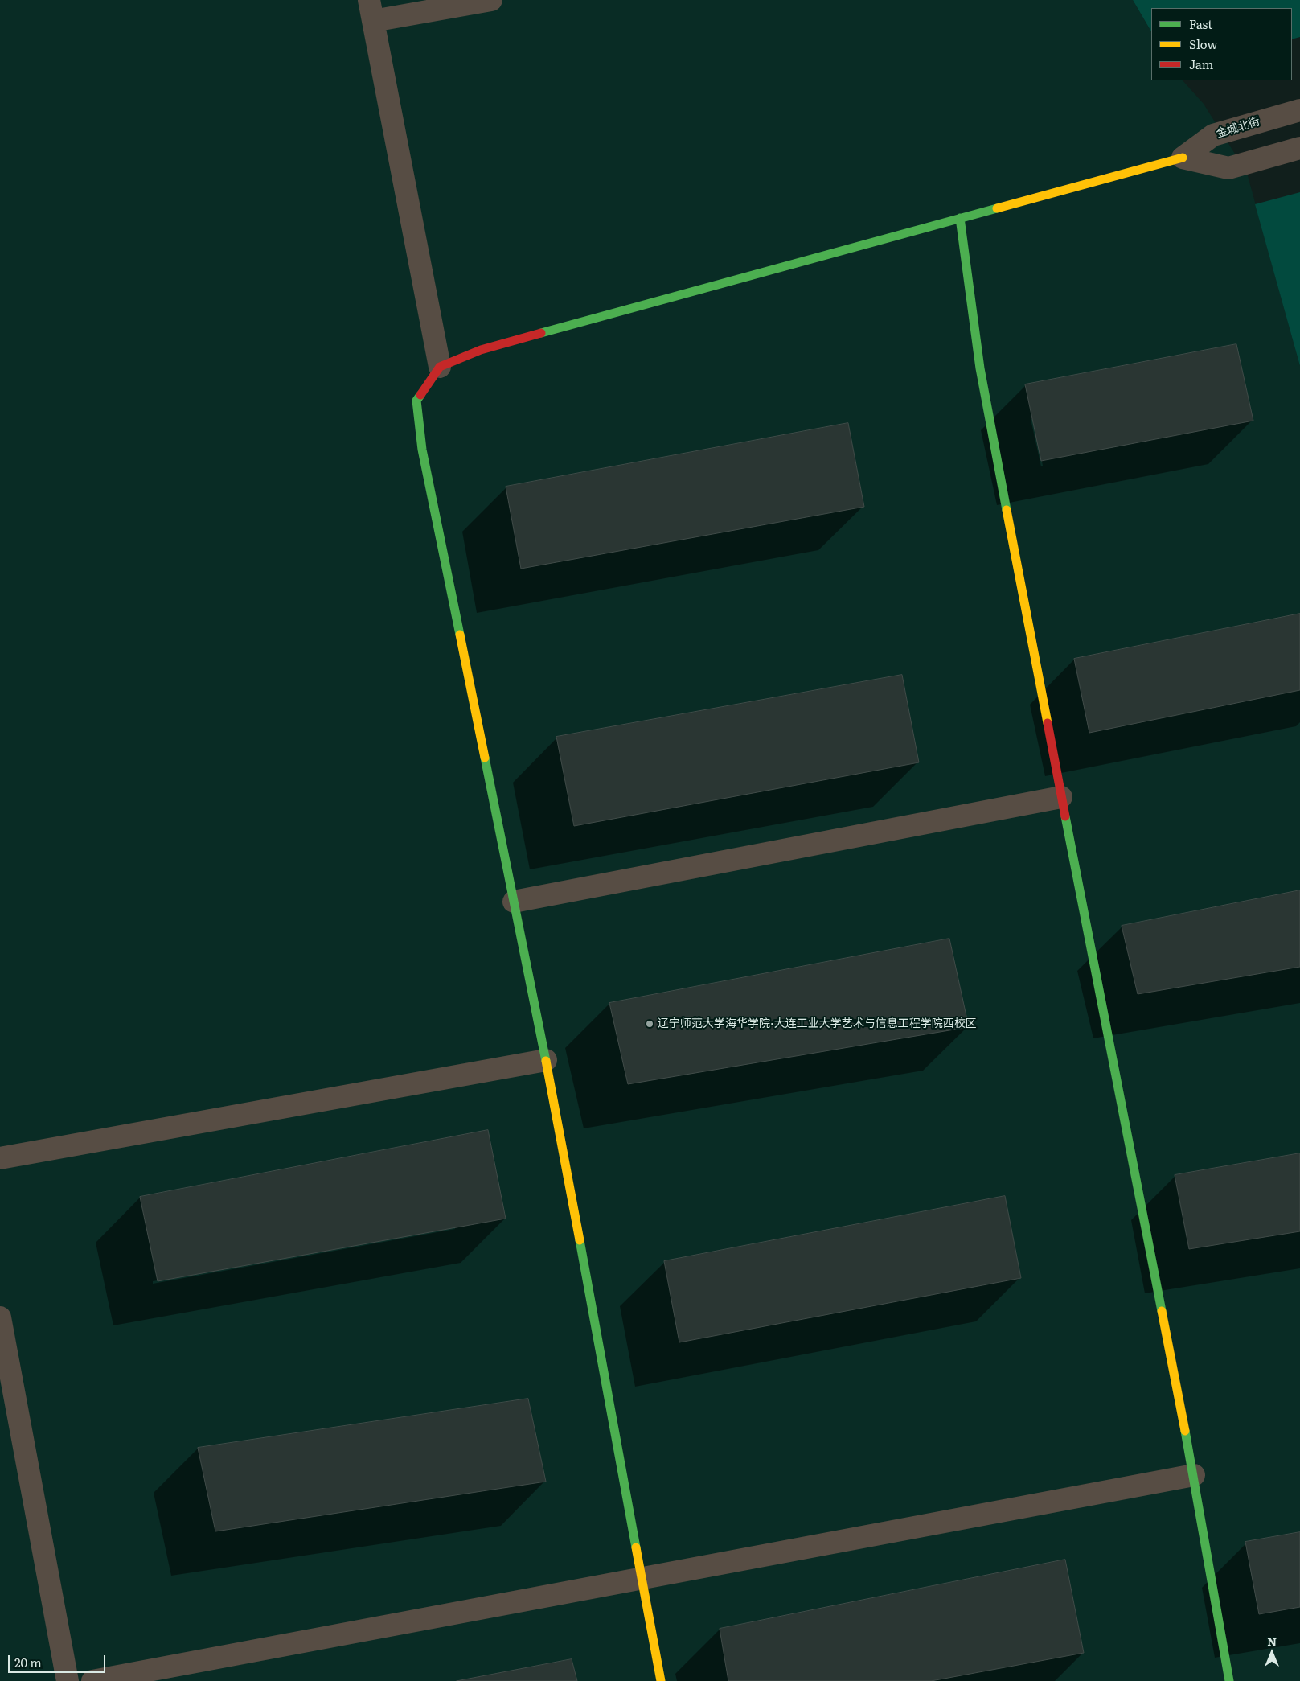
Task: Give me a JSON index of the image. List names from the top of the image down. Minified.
{"streets":{"street":["金城北街"]},"places":["辽宁师范大学海华学院·大连工业大学艺术与信息工程学院西校区"],"legend":["Fast","Slow","Jam"],"scale_bar":"20 m","north":"top"}
